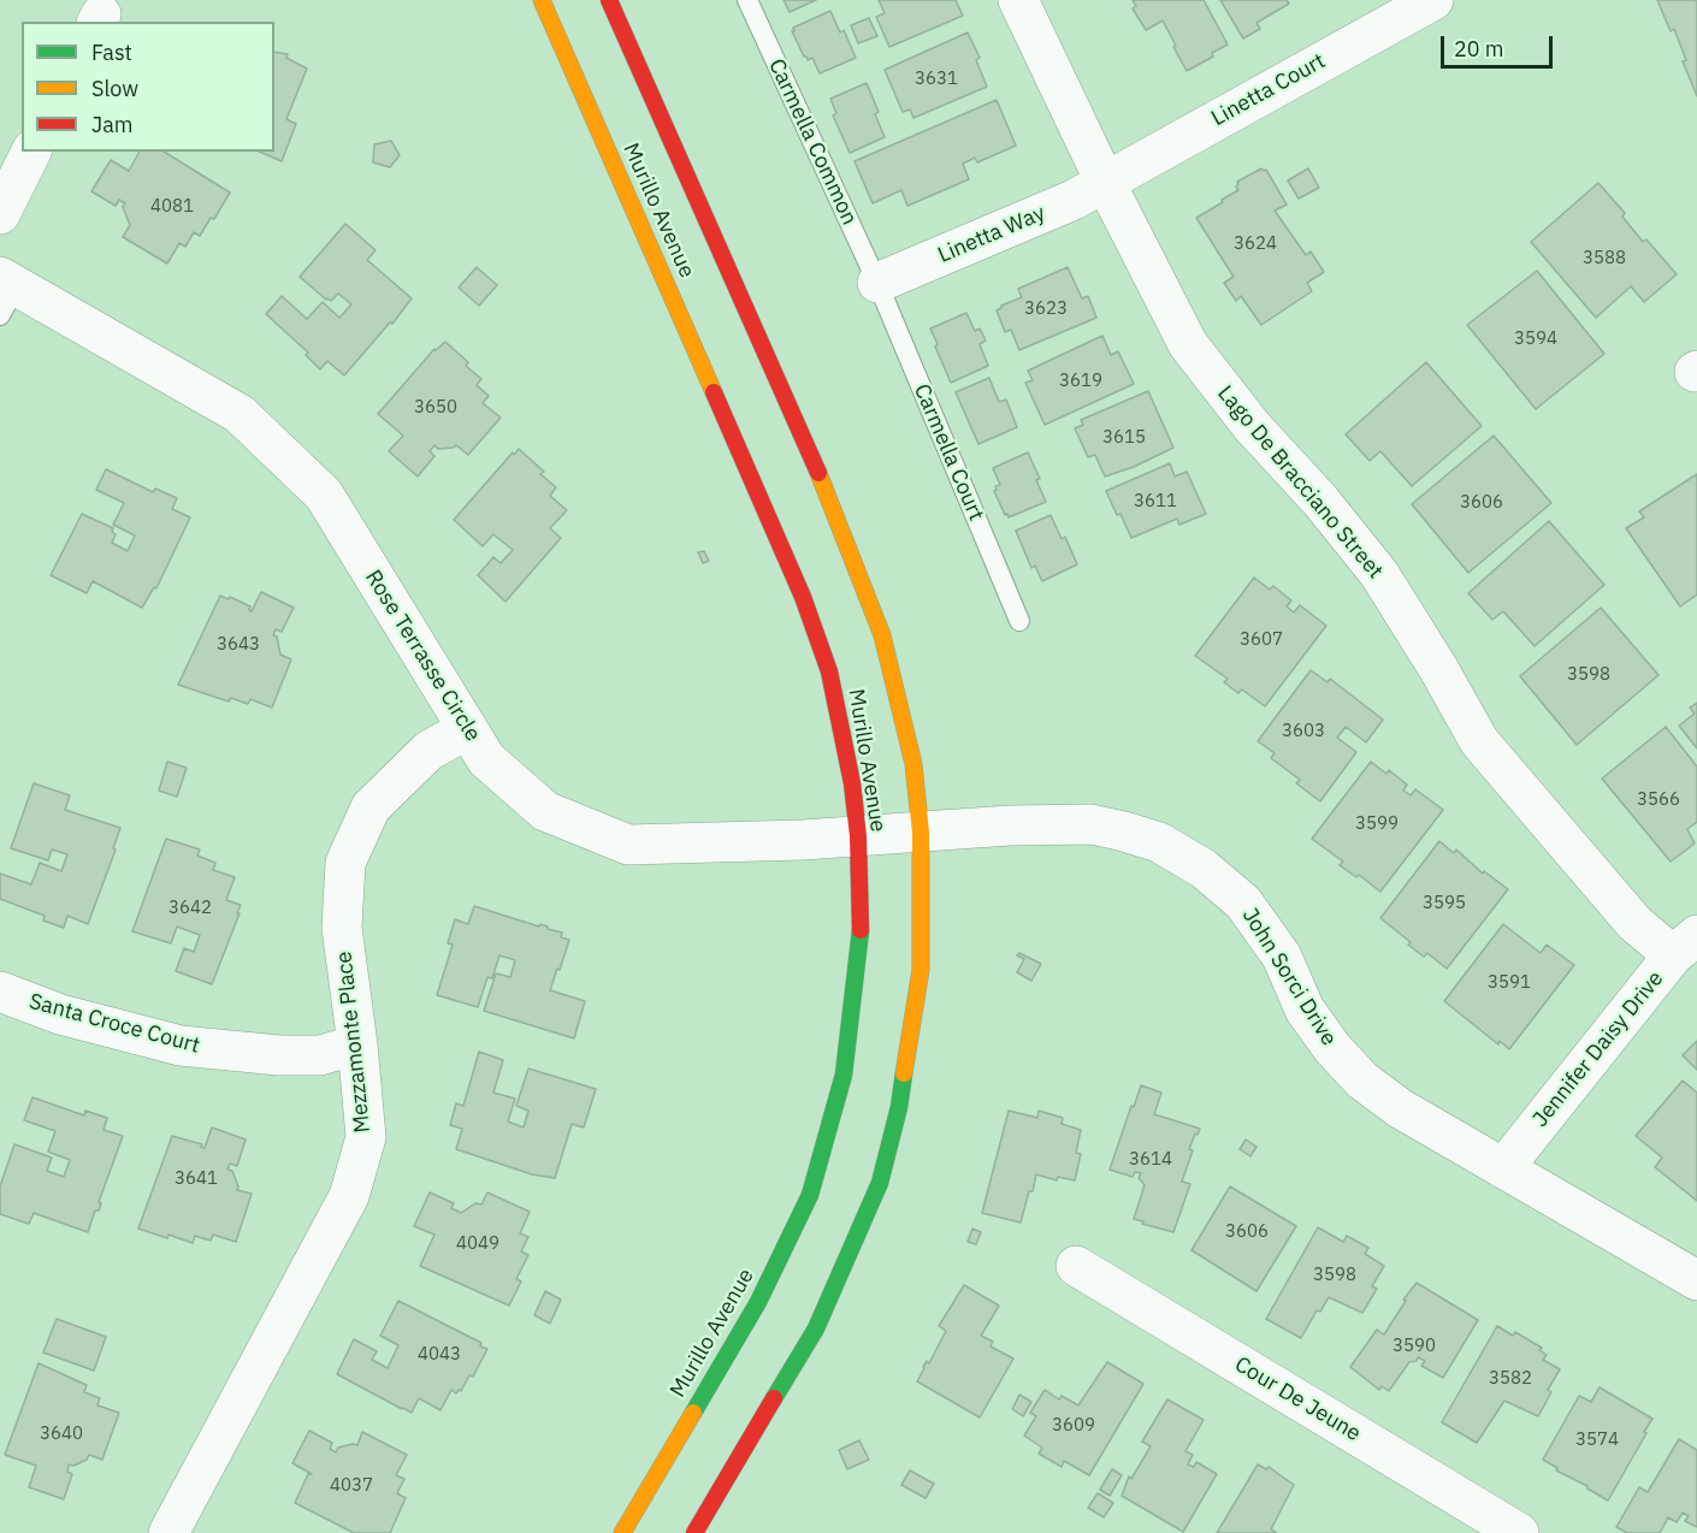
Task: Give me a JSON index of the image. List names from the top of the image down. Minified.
{"streets":{"main road":["Murillo Avenue"],"street":["Linetta Court","Linetta Way","Lago De Bracciano Street","Rose Terrasse Circle","John Sorci Drive","Santa Croce Court","Mezzamonte Place","Jennifer Daisy Drive","Cour De Jeune"],"lane":["Carmella Common","Carmella Court"]},"crossings":[["Linetta Court","Linetta Way"],["Linetta Court","Lago De Bracciano Street"],["Carmella Common","Linetta Way"],["Carmella Common","Carmella Court"],["Murillo Avenue","Rose Terrasse Circle"],["Murillo Avenue","John Sorci Drive"],["Linetta Way","Carmella Court"],["Linetta Way","Lago De Bracciano Street"],["Lago De Bracciano Street","Jennifer Daisy Drive"],["Rose Terrasse Circle","John Sorci Drive"],["Rose Terrasse Circle","Mezzamonte Place"],["John Sorci Drive","Jennifer Daisy Drive"],["Santa Croce Court","Mezzamonte Place"]],"house_numbers":["3631","4081","3624","3588","3623","3594","3619","3650","3615","3611","3606","3607","3643","3598","3603","3566","3599","3595","3642","3591","3614","3641","3606","4049","3598","3590","4043","3582","3609","3640","3574","4037"],"legend":["Fast","Slow","Jam"],"scale_bar":"20 m"}
